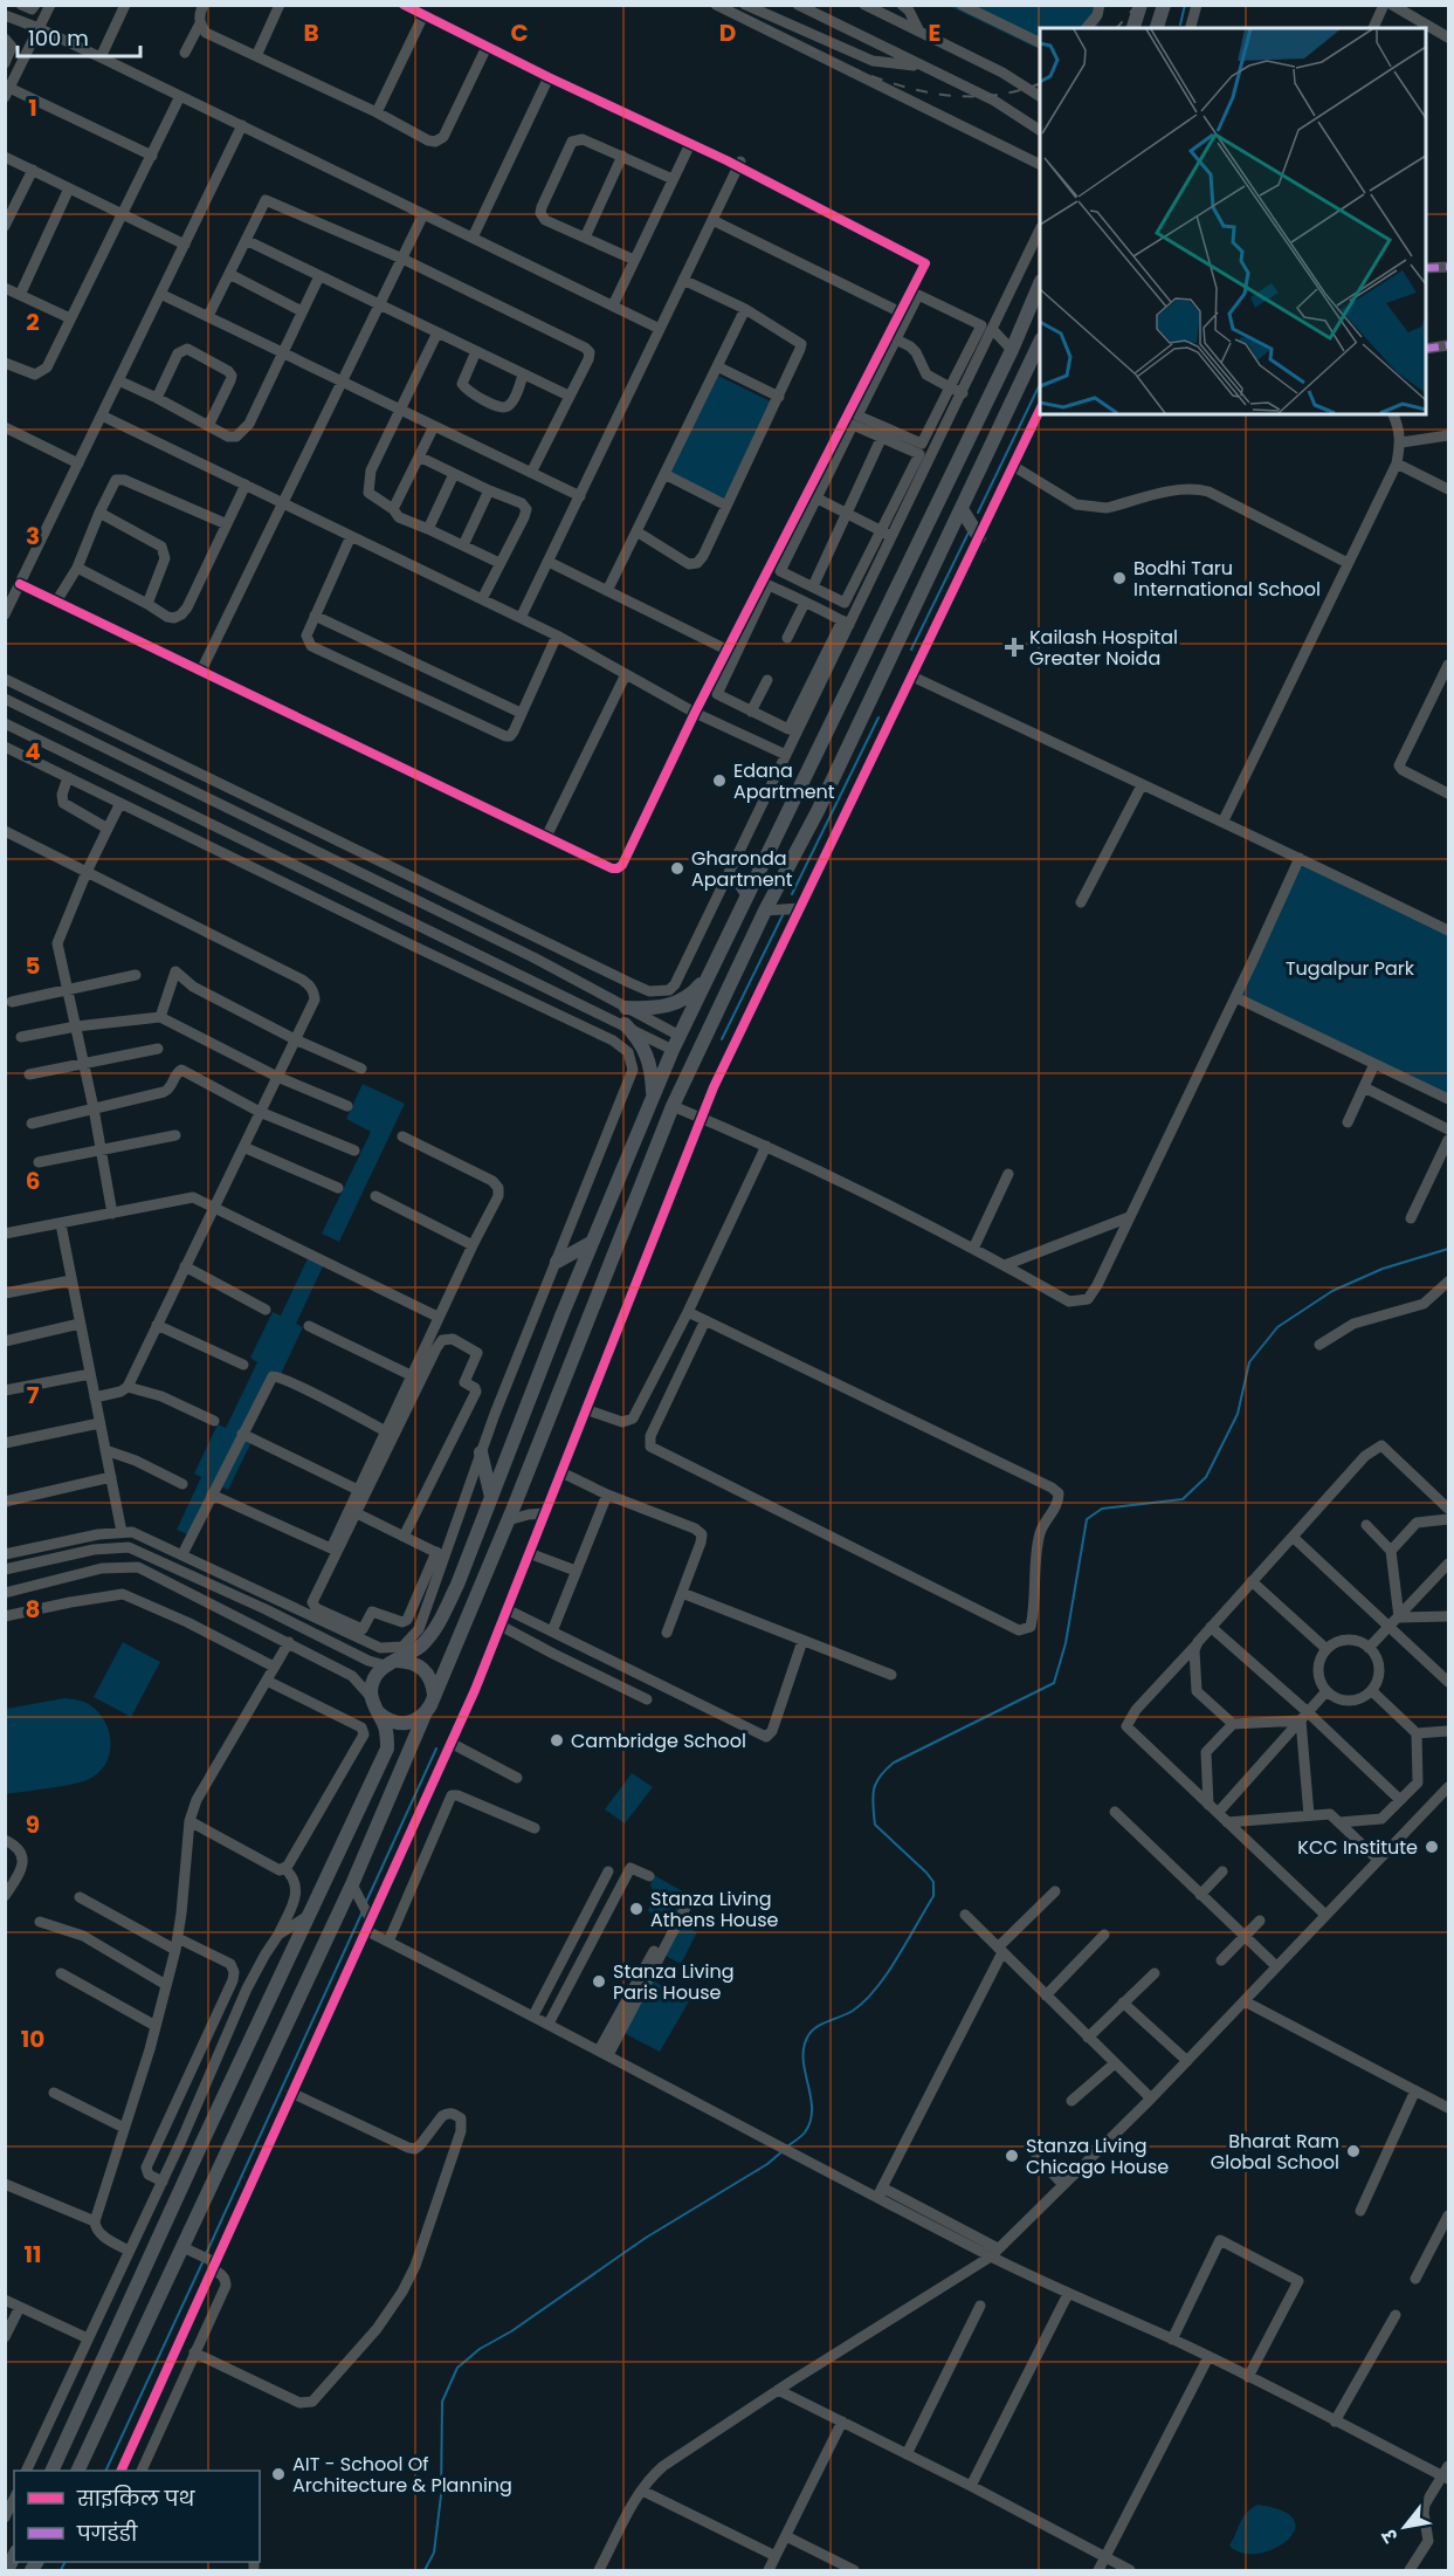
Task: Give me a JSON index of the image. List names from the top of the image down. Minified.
{"parks":["Tugalpur Park"],"places":{"other":["Bodhi Taru International School","Edana Apartment","Gharonda Apartment","Cambridge School","KCC Institute","Stanza Living Athens House","Stanza Living Paris House","Bharat Ram Global School","Stanza Living Chicago House","AIT - School Of Architecture & Planning"],"health":["Kailash Hospital Greater Noida"]},"legend":["साइकिल पथ","पगडंडी"],"scale_bar":"100 m","north":"bottom left","grid":{"columns":["B","C","D","E"],"rows":["1","2","3","4","5","6","7","8","9","10","11"]}}
